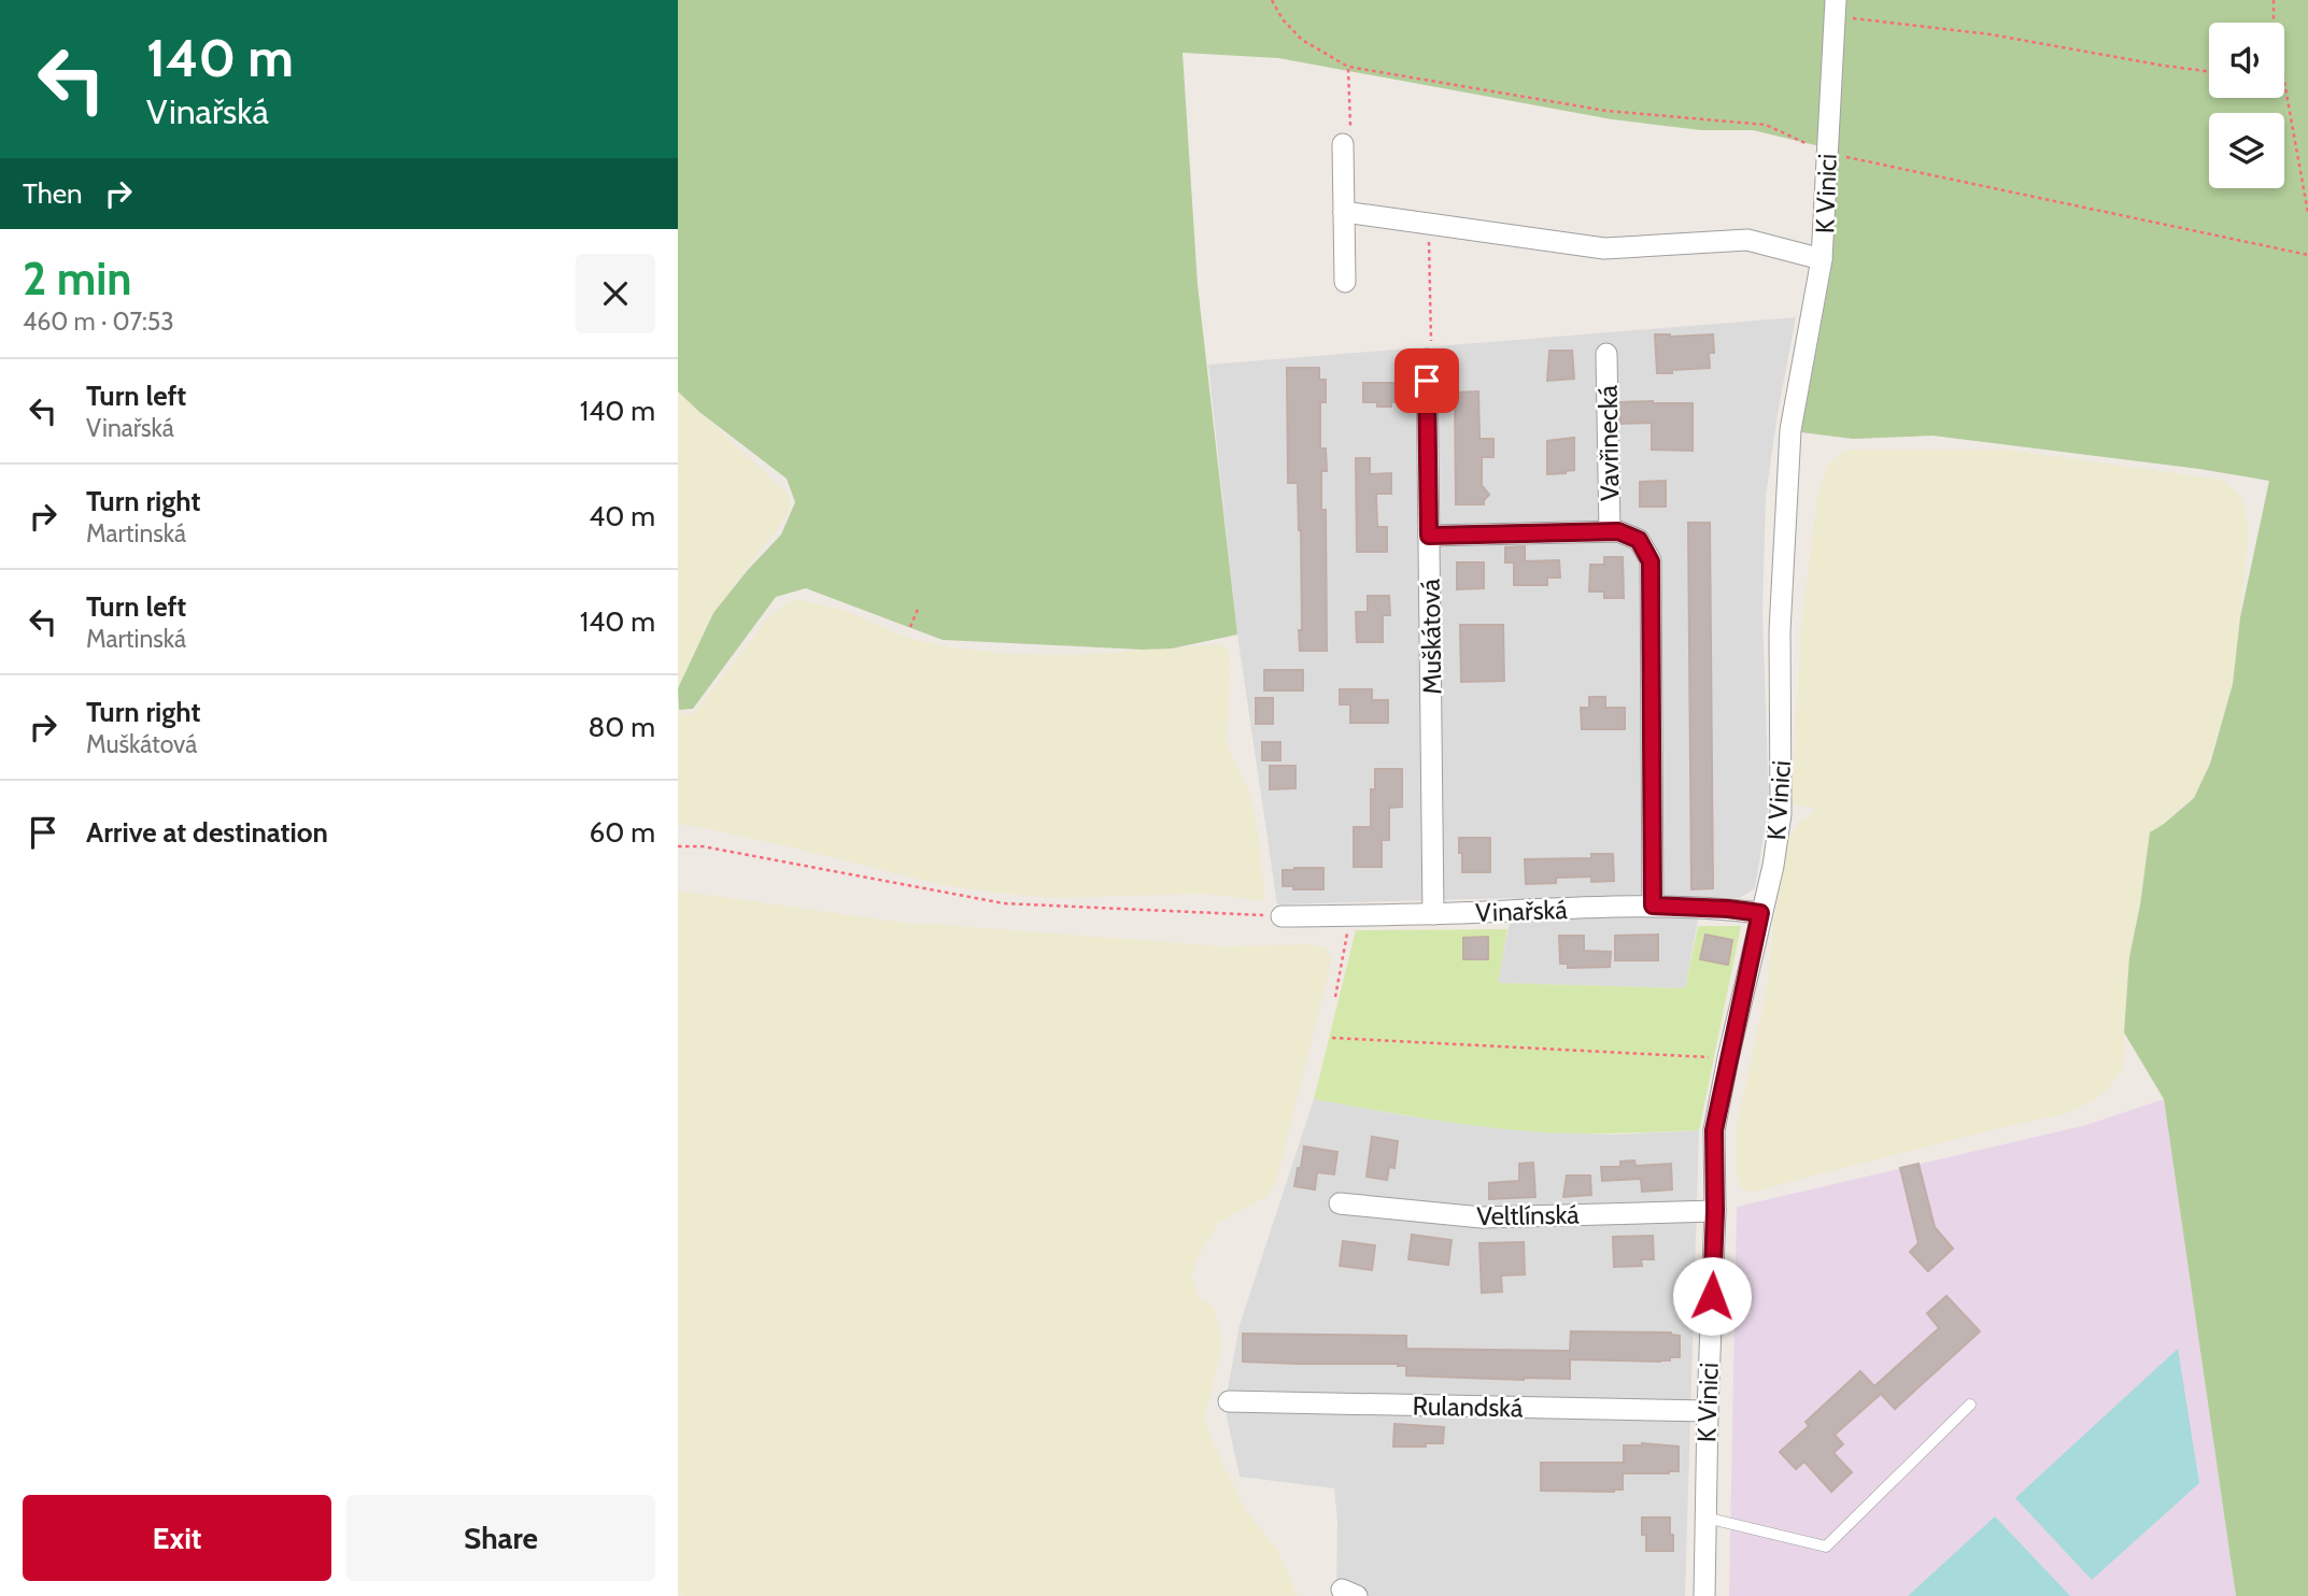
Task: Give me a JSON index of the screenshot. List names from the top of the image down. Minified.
{"streets":{"street":["K Vinici","Vavřinecká","Muškátová","Vinařská","Veltlínská","Rulandská"]},"crossings":[["K Vinici","Vinařská"],["K Vinici","Veltlínská"],["K Vinici","Rulandská"],["Muškátová","Vinařská"]],"page":{"turn":["140 m","Vinařská"],"then":"Then","heading":["2 min","460 m · 07:53"],"list":[{"name":"Turn left","note":"Vinařská","value":"140 m"},{"name":"Turn right","note":"Martinská","value":"40 m"},{"name":"Turn left","note":"Martinská","value":"140 m"},{"name":"Turn right","note":"Muškátová","value":"80 m"},{"name":"Arrive at destination","value":"60 m"}],"buttons":["Exit","Share"]}}
